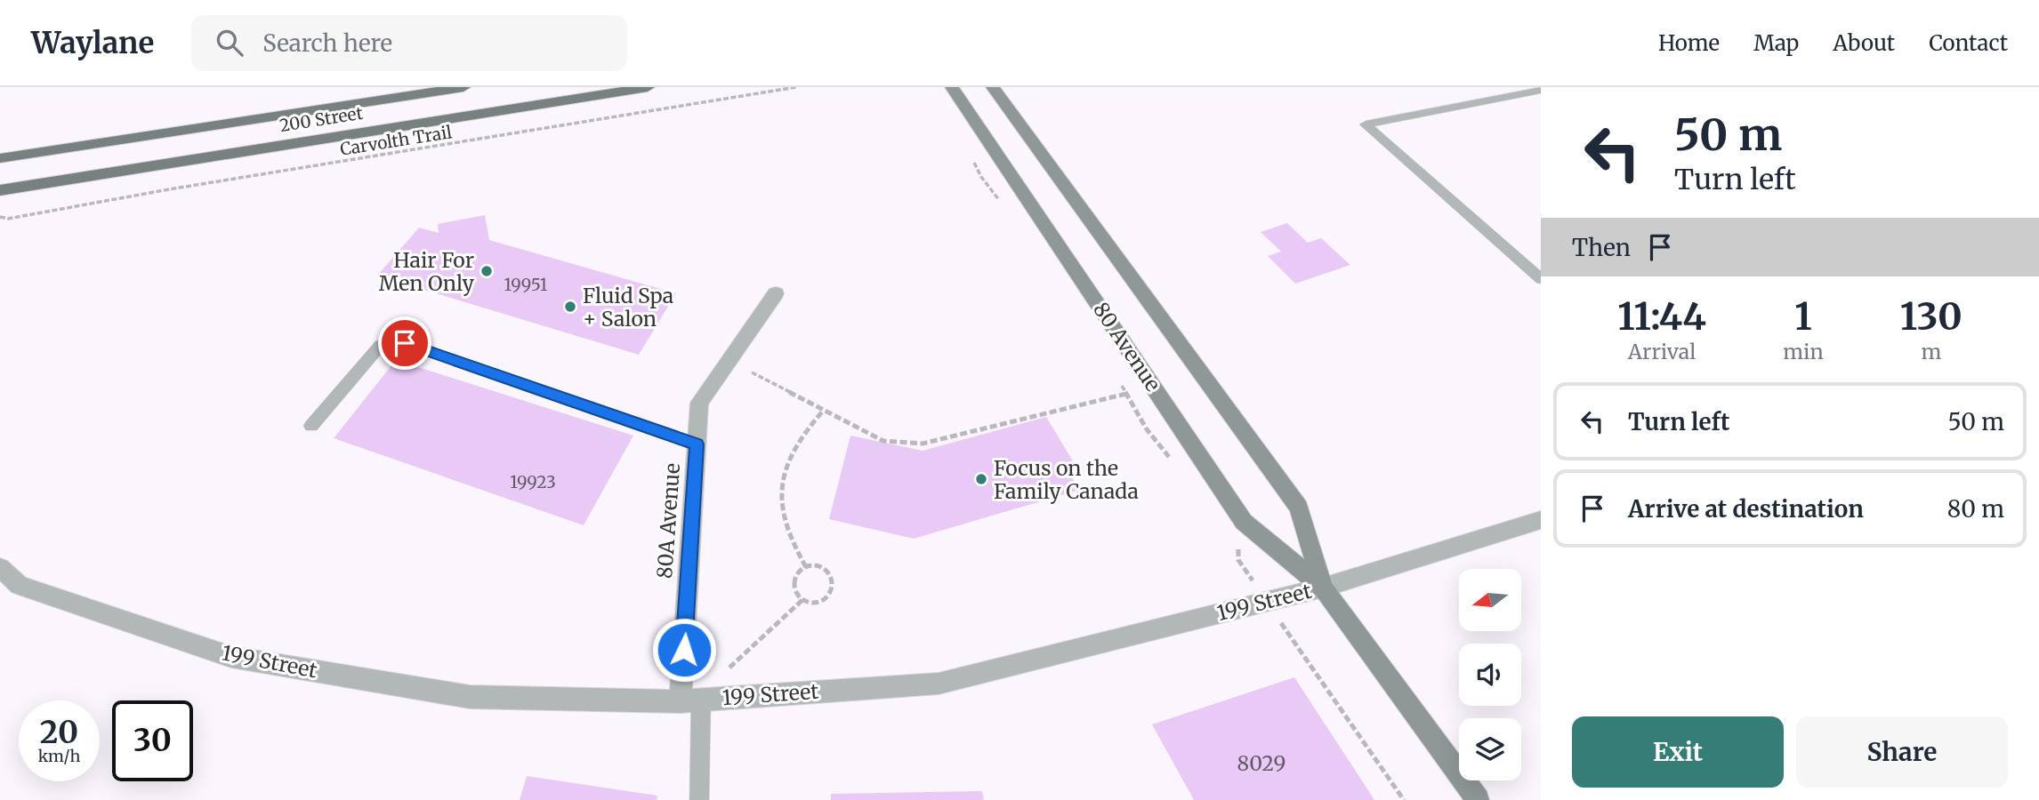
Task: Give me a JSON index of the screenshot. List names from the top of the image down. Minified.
{"streets":{"main road":["200 Street","80 Avenue"],"street":["80A Avenue","199 Street"],"path":["Carvolth Trail"]},"crossings":[["80 Avenue","199 Street"],["80A Avenue","199 Street"]],"places":["Hair For Men Only","Fluid Spa + Salon","Focus on the Family Canada"],"house_numbers":["19951","19923","8029"],"north":"left","page":{"header":"Waylane","search":"Search here","nav":["Home","Map","About","Contact"],"turn":["50 m","Turn left"],"then":"Then","eta":["11:44","Arrival","1","min","130","m"],"list":[{"name":"Turn left","value":"50 m"},{"name":"Arrive at destination","value":"80 m"}],"speed":"20 km/h","limit":"30","buttons":["Exit","Share"]}}
